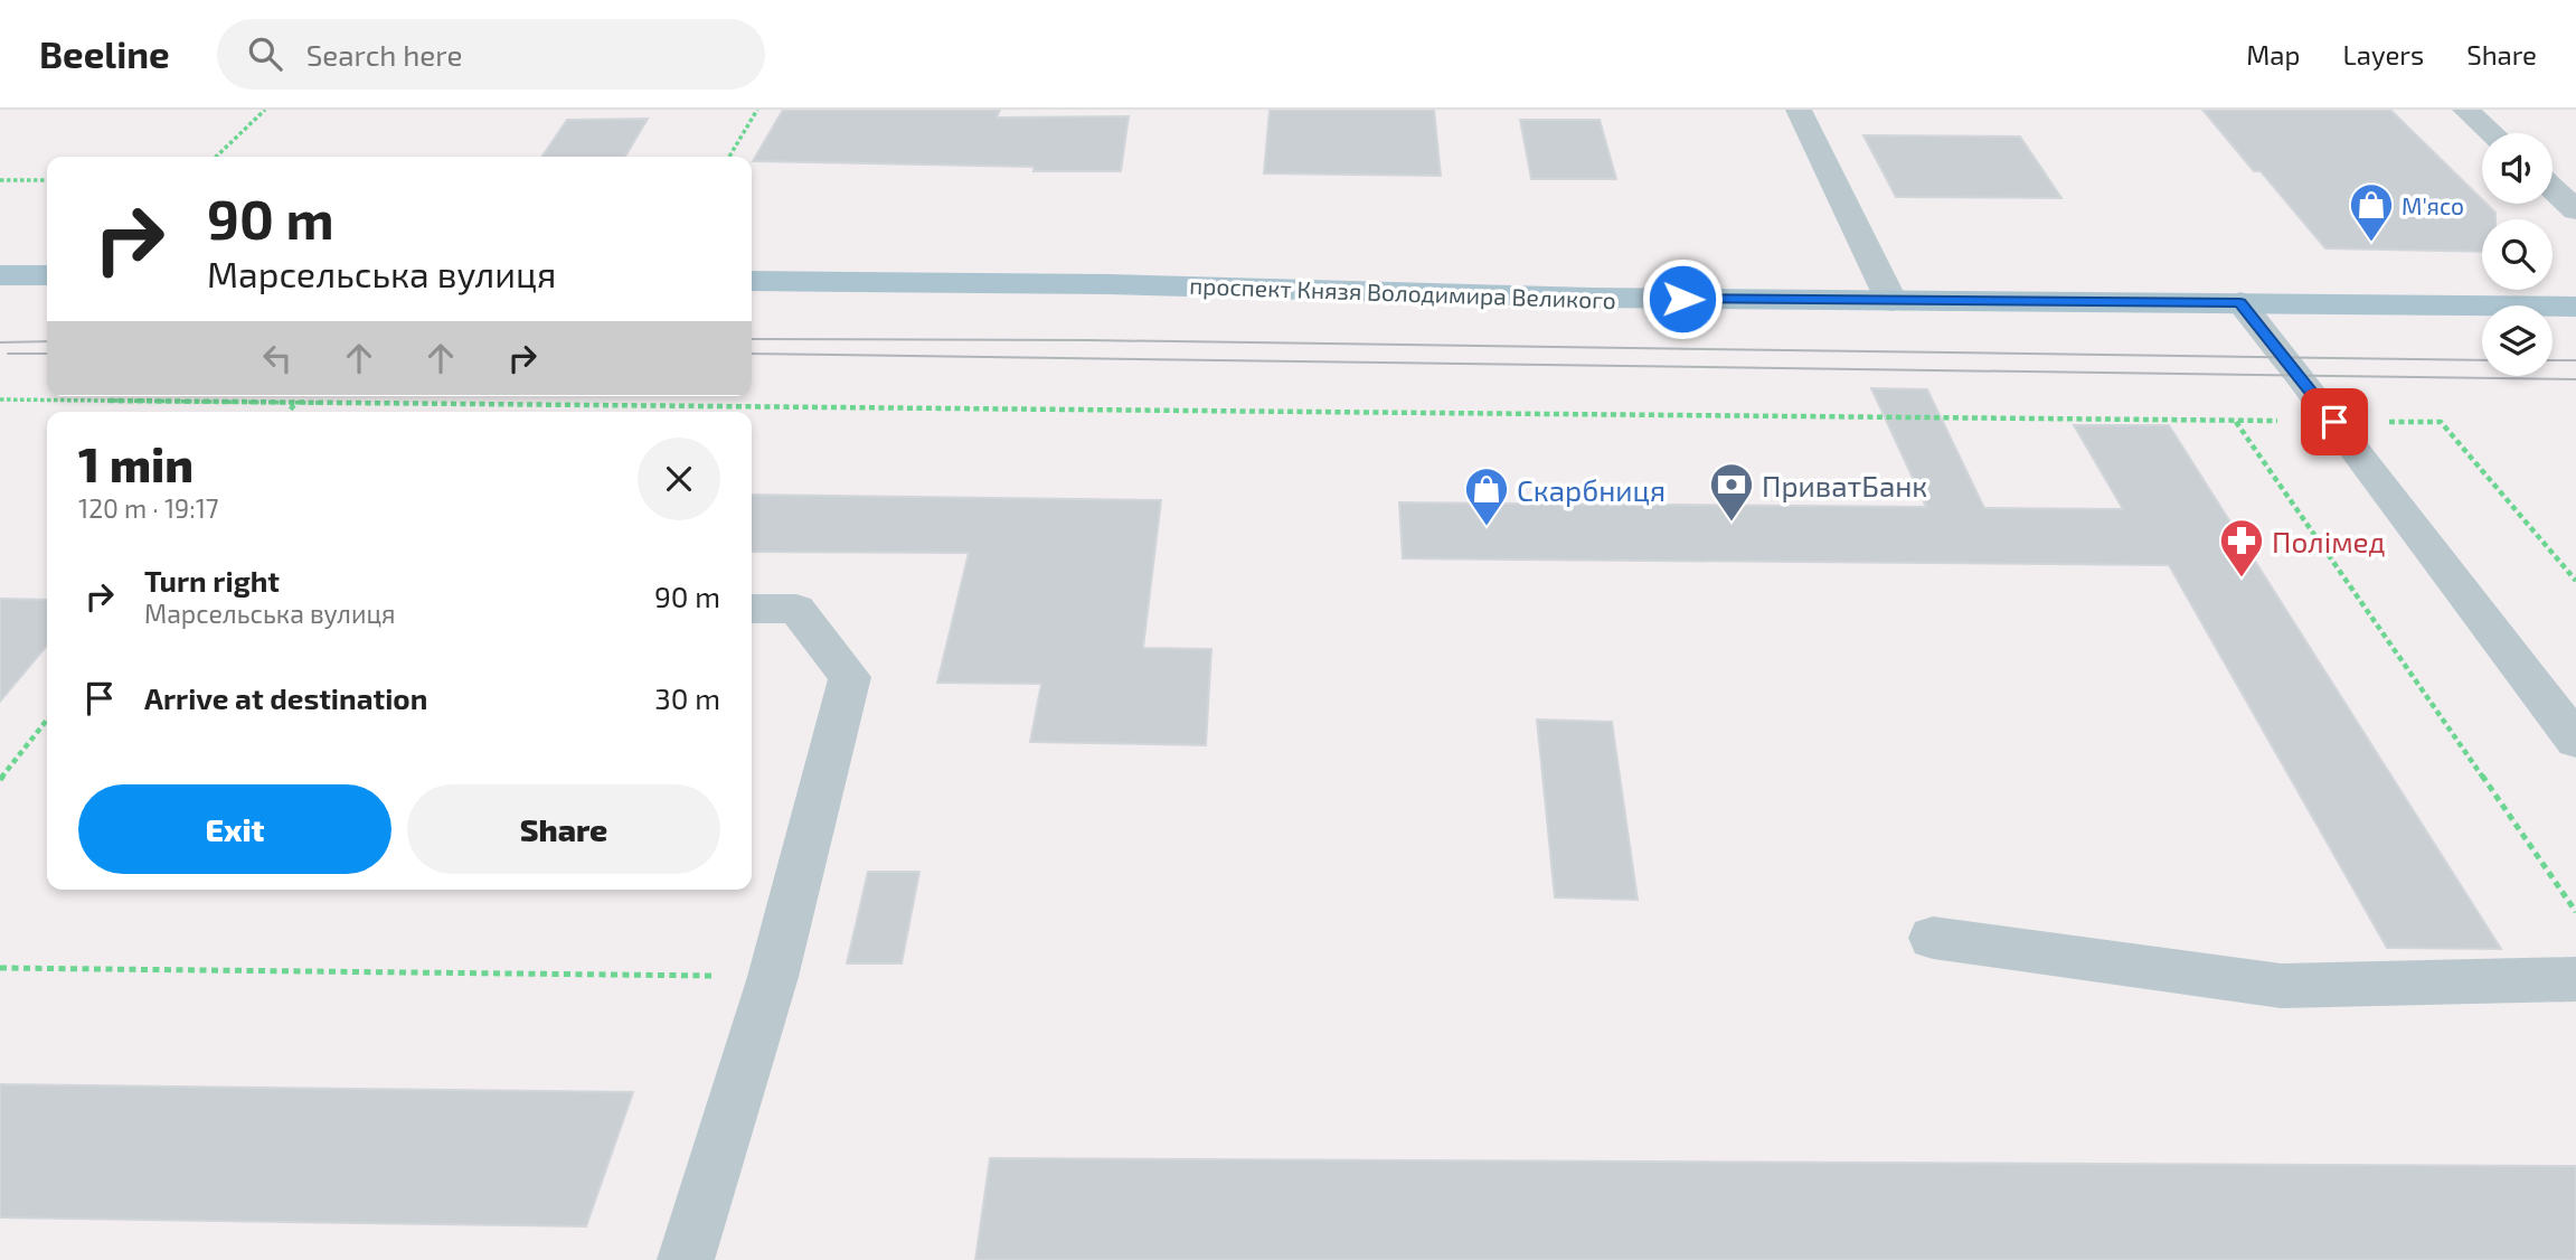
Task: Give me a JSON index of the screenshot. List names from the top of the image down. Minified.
{"streets":{"main road":["проспект Князя Володимира Великого"]},"places":{"shop":["М'ясо","Скарбниця"],"bank":["ПриватБанк"],"pharmacy":["Полімед"]},"page":{"header":"Beeline","search":"Search here","nav":["Map","Layers","Share"],"turn":["90 m","Марсельська вулиця"],"heading":["1 min","120 m · 19:17"],"list":[{"name":"Turn right","note":"Марсельська вулиця","value":"90 m"},{"name":"Arrive at destination","value":"30 m"}],"buttons":["Exit","Share"]}}
